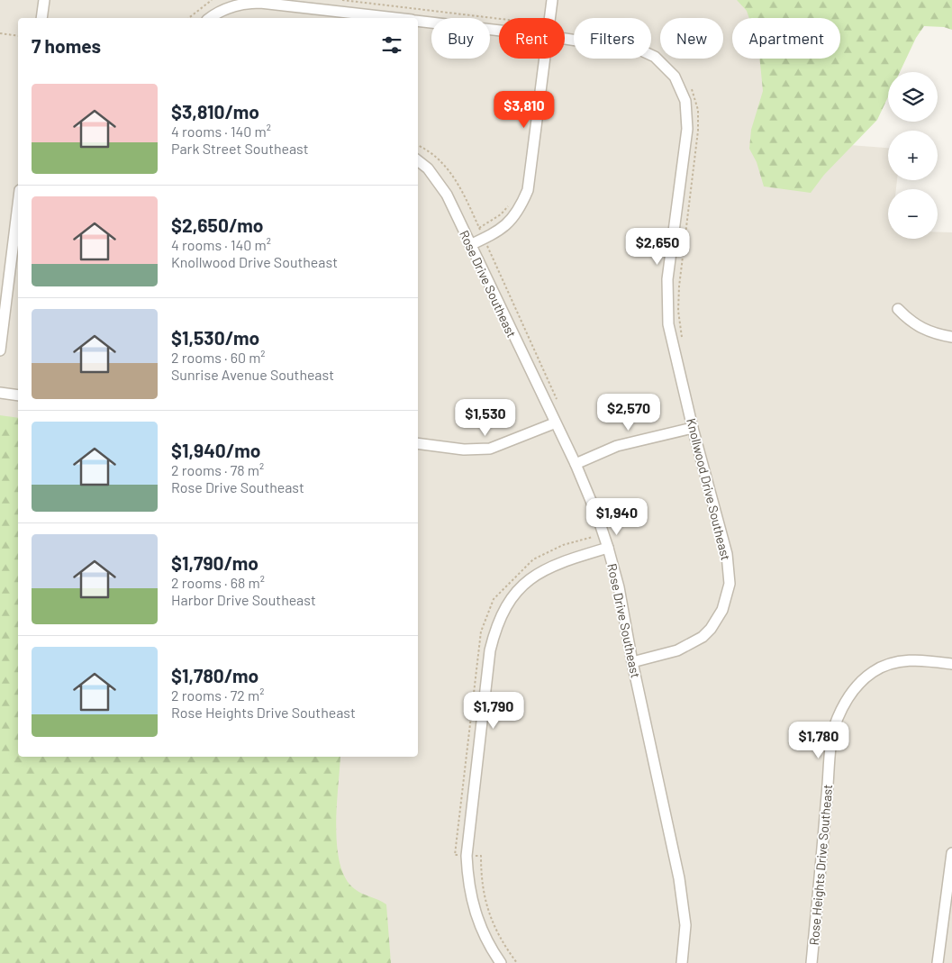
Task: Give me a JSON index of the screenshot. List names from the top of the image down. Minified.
{"streets":{"street":["Rose Drive Southeast","Knollwood Drive Southeast","Rose Heights Drive Southeast"]},"crossings":[["Rose Drive Southeast","Knollwood Drive Southeast"]],"page":{"chip":["Buy","Rent","Filters","New","Apartment"],"heading":"7 homes","map_buttons":["+","−"],"list":[{"name":"$3,810/mo","note":"4 rooms · 140 m² · Park Street Southeast"},{"name":"$2,650/mo","note":"4 rooms · 140 m² · Knollwood Drive Southeast"},{"name":"$1,530/mo","note":"2 rooms · 60 m² · Sunrise Avenue Southeast"},{"name":"$1,940/mo","note":"2 rooms · 78 m² · Rose Drive Southeast"},{"name":"$1,790/mo","note":"2 rooms · 68 m² · Harbor Drive Southeast"},{"name":"$1,780/mo","note":"2 rooms · 72 m² · Rose Heights Drive Southeast"}],"price":["$3,810","$2,650","$2,570","$1,530","$1,940","$1,790","$1,780"]}}
